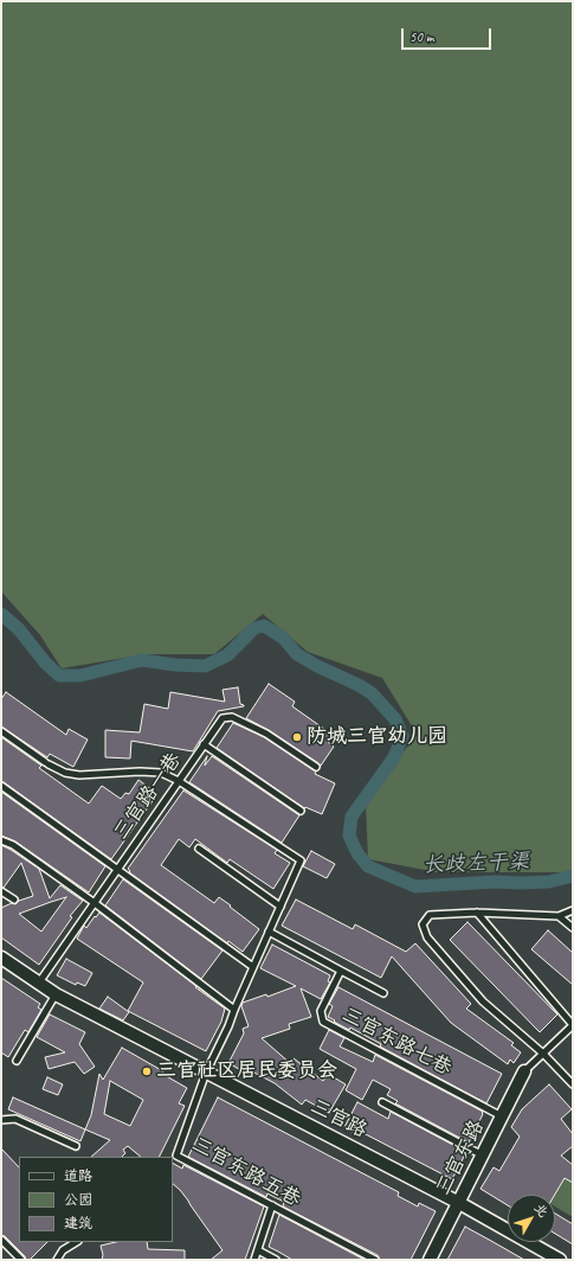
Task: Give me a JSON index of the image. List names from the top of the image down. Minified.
{"streets":{"street":["三官路","三官东路"],"lane":["三官路一巷","三官东路七巷","三官东路五巷"]},"crossings":[["三官路一巷","三官路"],["三官东路七巷","三官东路"],["三官路","三官东路"],["三官路","三官东路五巷"]],"water":["长歧左干渠"],"places":["防城三官幼儿园","三官社区居民委员会"],"legend":["道路","公园","建筑"],"scale_bar":"50 m","north":"top right"}
